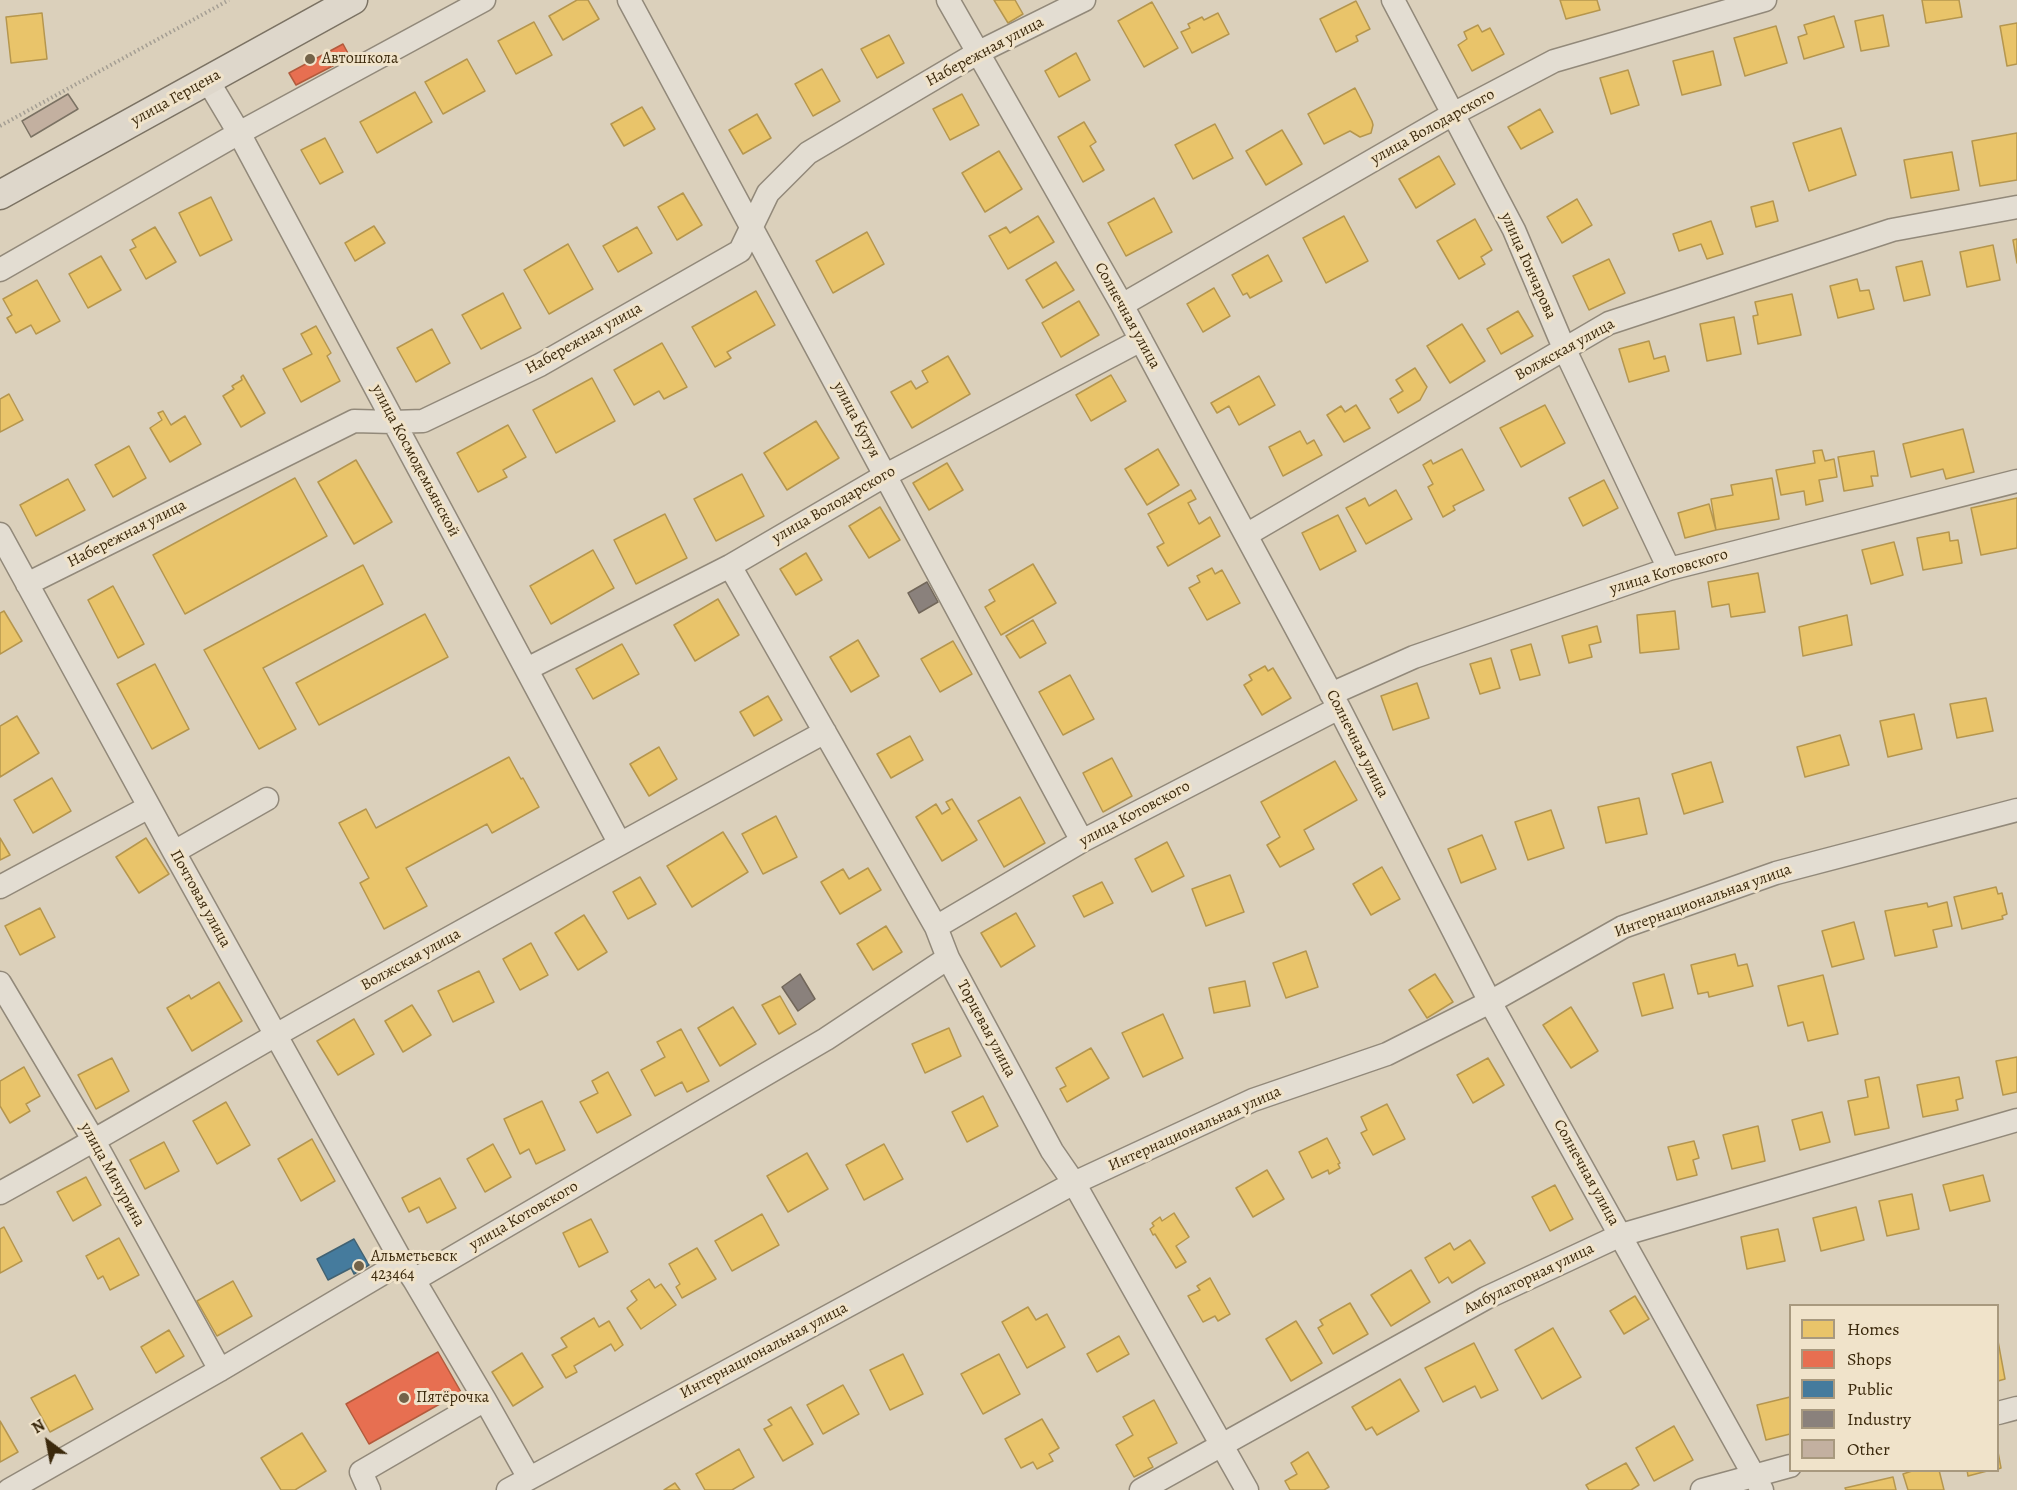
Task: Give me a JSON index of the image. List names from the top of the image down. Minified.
{"streets":{"main road":["улица Герцена"],"street":["Набережная улица","улица Володарского","улица Гончарова","Солнечная улица","Волжская улица","улица Кутуя","улица Космодемьянской","улица Котовского","Почтовая улица","Интернациональная улица","Торцевая улица","улица Мичурина","Амбулаторная улица"]},"crossings":[["Набережная улица","Солнечная улица"],["Набережная улица","улица Кутуя"],["Набережная улица","улица Космодемьянской"],["Набережная улица","Почтовая улица"],["улица Герцена","улица Космодемьянской"],["улица Володарского","улица Гончарова"],["улица Володарского","Солнечная улица"],["улица Володарского","улица Кутуя"],["улица Володарского","улица Космодемьянской"],["улица Володарского","Торцевая улица"],["улица Гончарова","Волжская улица"],["улица Гончарова","улица Котовского"],["Солнечная улица","Волжская улица"],["Солнечная улица","улица Котовского"],["Солнечная улица","Интернациональная улица"],["Солнечная улица","Амбулаторная улица"],["Волжская улица","улица Космодемьянской"],["Волжская улица","Почтовая улица"],["Волжская улица","Торцевая улица"],["Волжская улица","улица Мичурина"],["улица Кутуя","улица Котовского"],["улица Котовского","Почтовая улица"],["улица Котовского","Торцевая улица"],["улица Котовского","улица Мичурина"],["Почтовая улица","Интернациональная улица"],["Интернациональная улица","Торцевая улица"],["Торцевая улица","Амбулаторная улица"]],"places":["Автошкола","Альметьевск 423464","Пятёрочка"],"legend":["Homes","Shops","Public","Industry","Other"],"north":"top left"}
